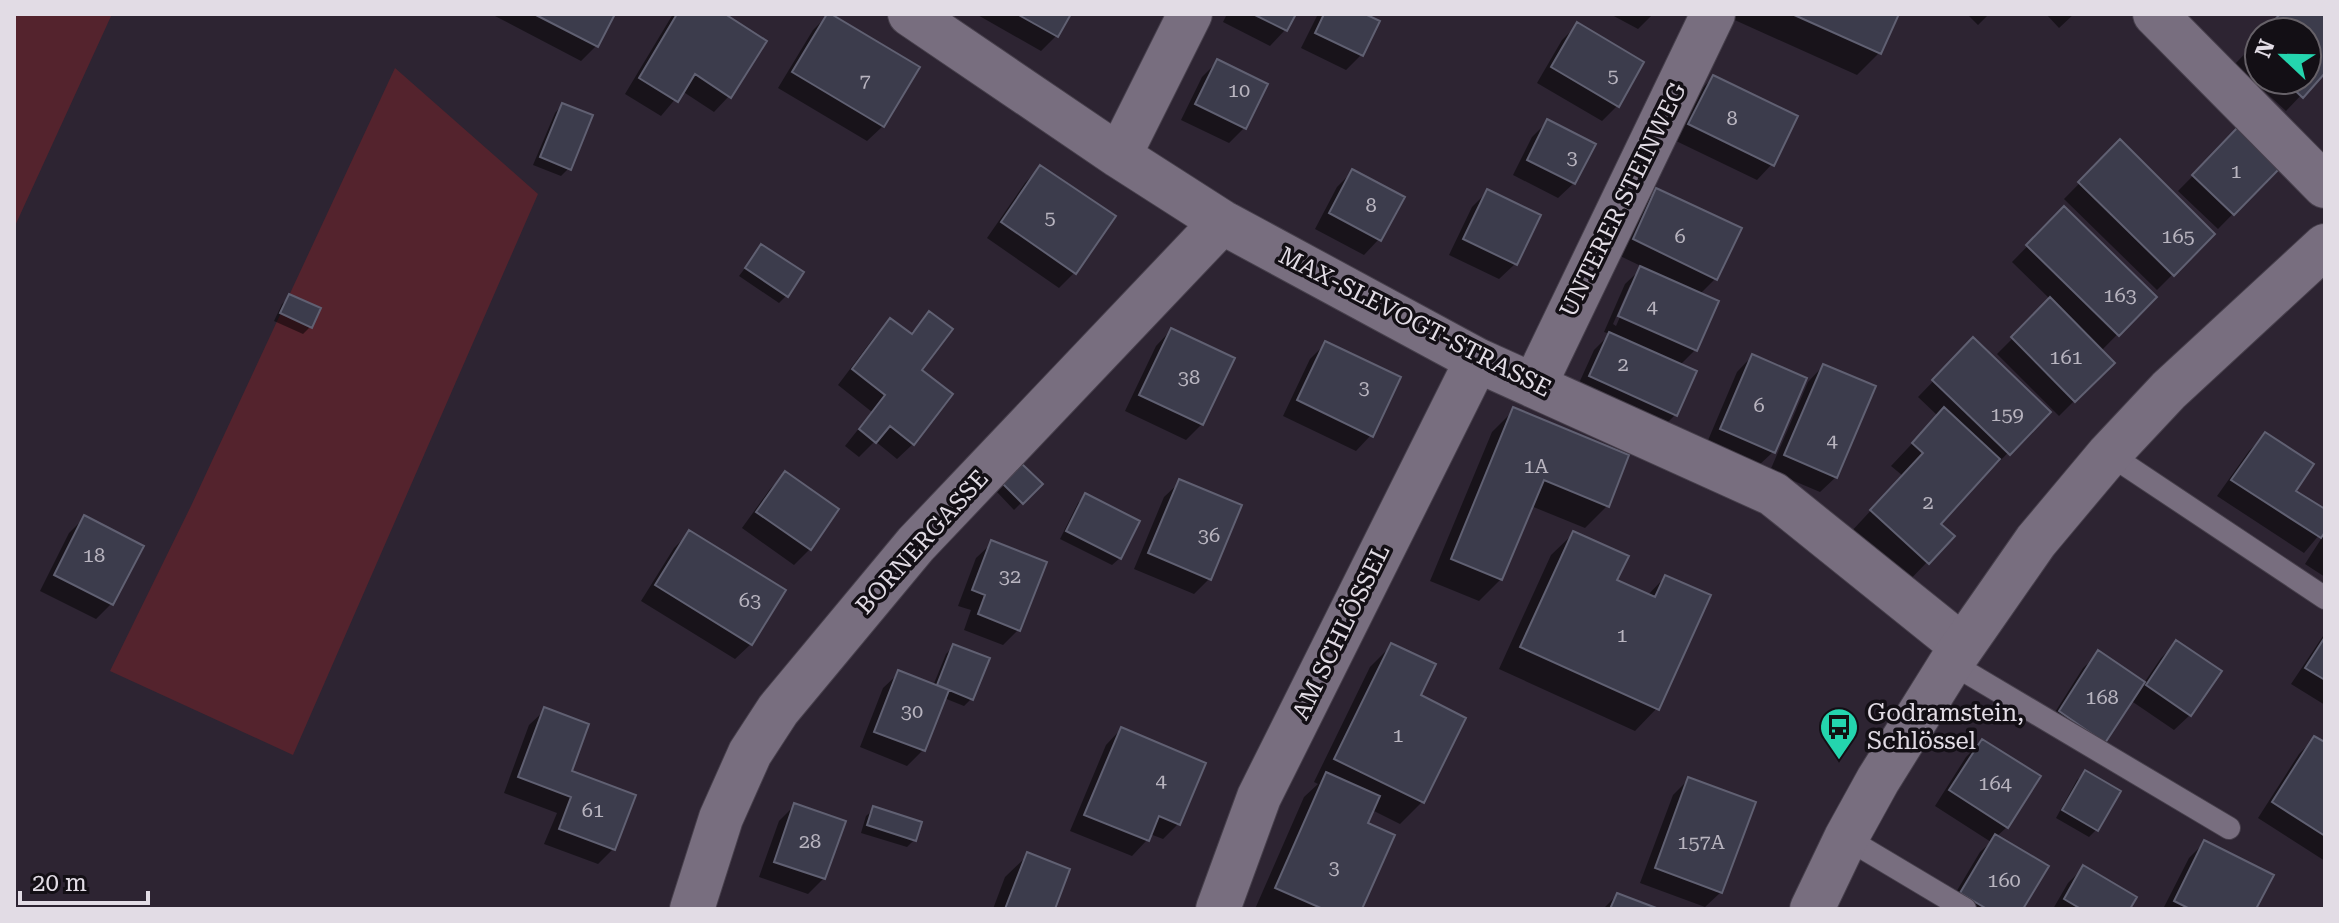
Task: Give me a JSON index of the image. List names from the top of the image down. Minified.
{"streets":{"street":["UNTERER STEINWEG","MAX-SLEVOGT-STRASSE","BORNERGASSE","AM SCHLÖSSEL"]},"crossings":[["UNTERER STEINWEG","MAX-SLEVOGT-STRASSE"],["MAX-SLEVOGT-STRASSE","BORNERGASSE"],["MAX-SLEVOGT-STRASSE","AM SCHLÖSSEL"]],"places":{"bus stop":["Godramstein, Schlössel"]},"house_numbers":["5","7","10","8","3","1","8","5","6","165","163","4","161","2","38","3","6","159","4","1A","2","36","18","32","63","1","168","30","1","4","164","61","28","157A","3","160"],"scale_bar":"20 m","north":"left"}
